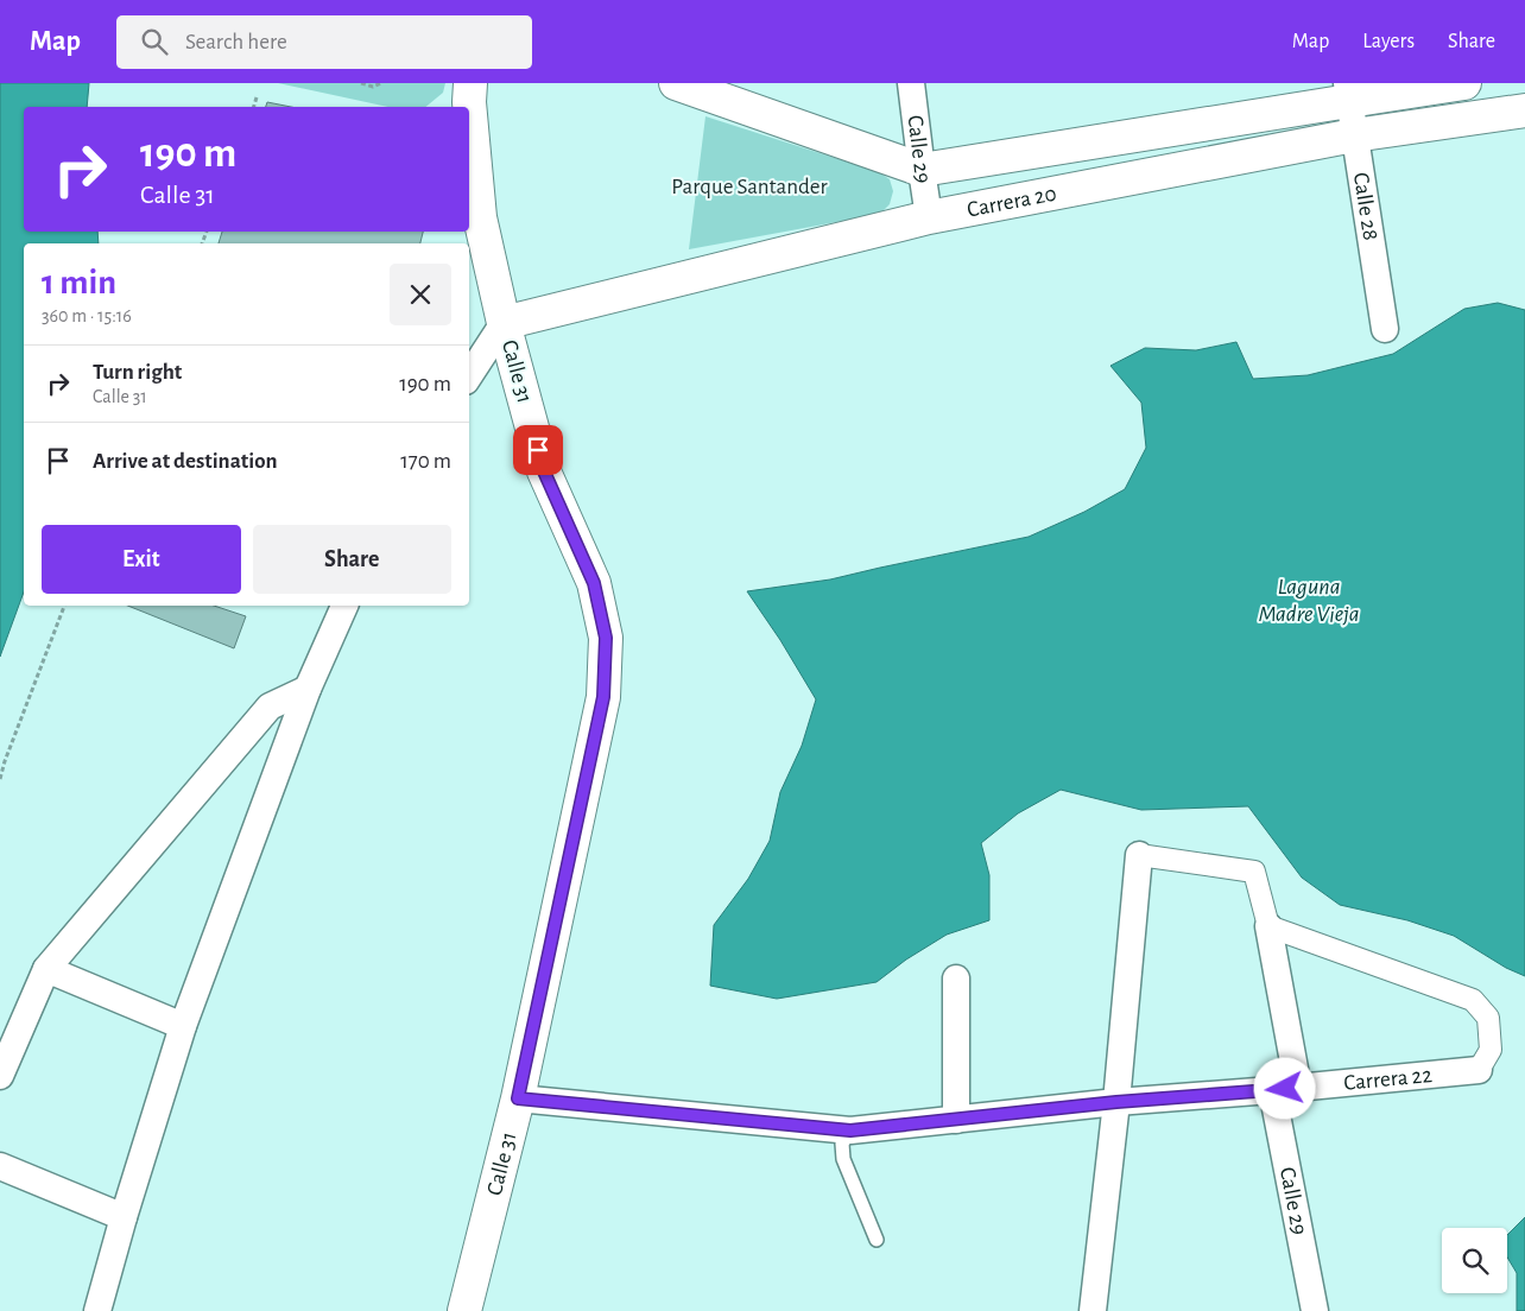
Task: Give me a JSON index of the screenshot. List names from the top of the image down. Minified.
{"streets":{"street":["Calle 29","Carrera 20","Calle 28","Calle 31","Carrera 22"]},"crossings":[["Calle 29","Carrera 20"],["Calle 29","Carrera 22"],["Carrera 20","Calle 28"],["Carrera 20","Calle 31"],["Calle 31","Carrera 22"]],"water":["Laguna Madre Vieja"],"parks":["Parque Santander"],"page":{"header":"Map","search":"Search here","nav":["Map","Layers","Share"],"turn":["190 m","Calle 31"],"heading":["1 min","360 m · 15:16"],"list":[{"name":"Turn right","note":"Calle 31","value":"190 m"},{"name":"Arrive at destination","value":"170 m"}],"buttons":["Exit","Share"]}}
